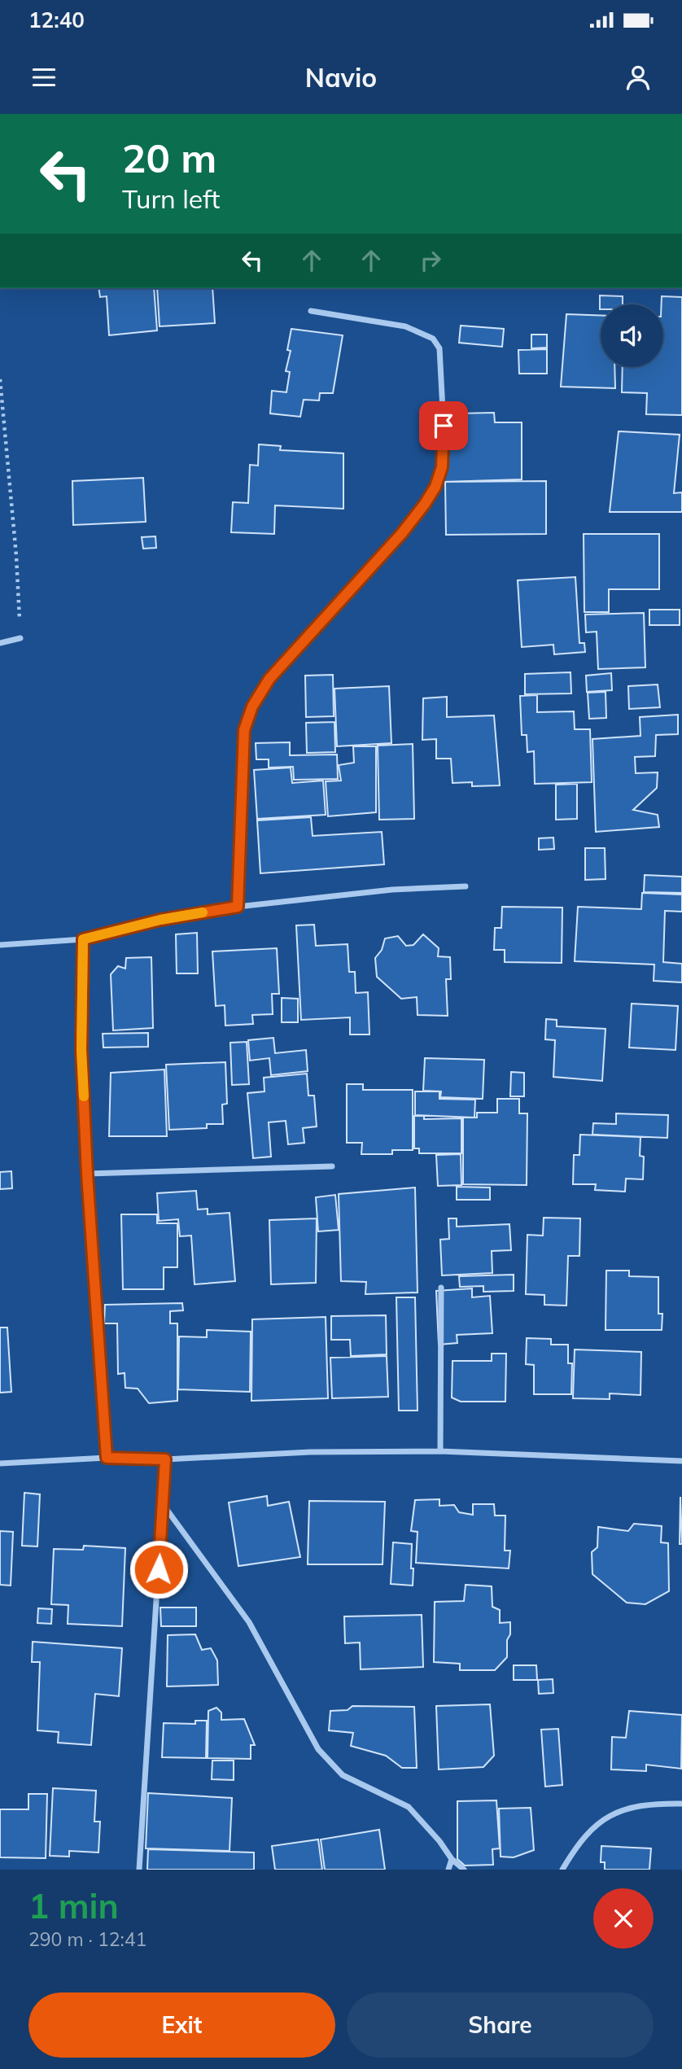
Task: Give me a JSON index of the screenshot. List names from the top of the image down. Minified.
{"page":{"status":"12:40","header":"Navio","turn":["20 m","Turn left"],"heading":["1 min","290 m · 12:41"],"buttons":["Exit","Share"]}}
